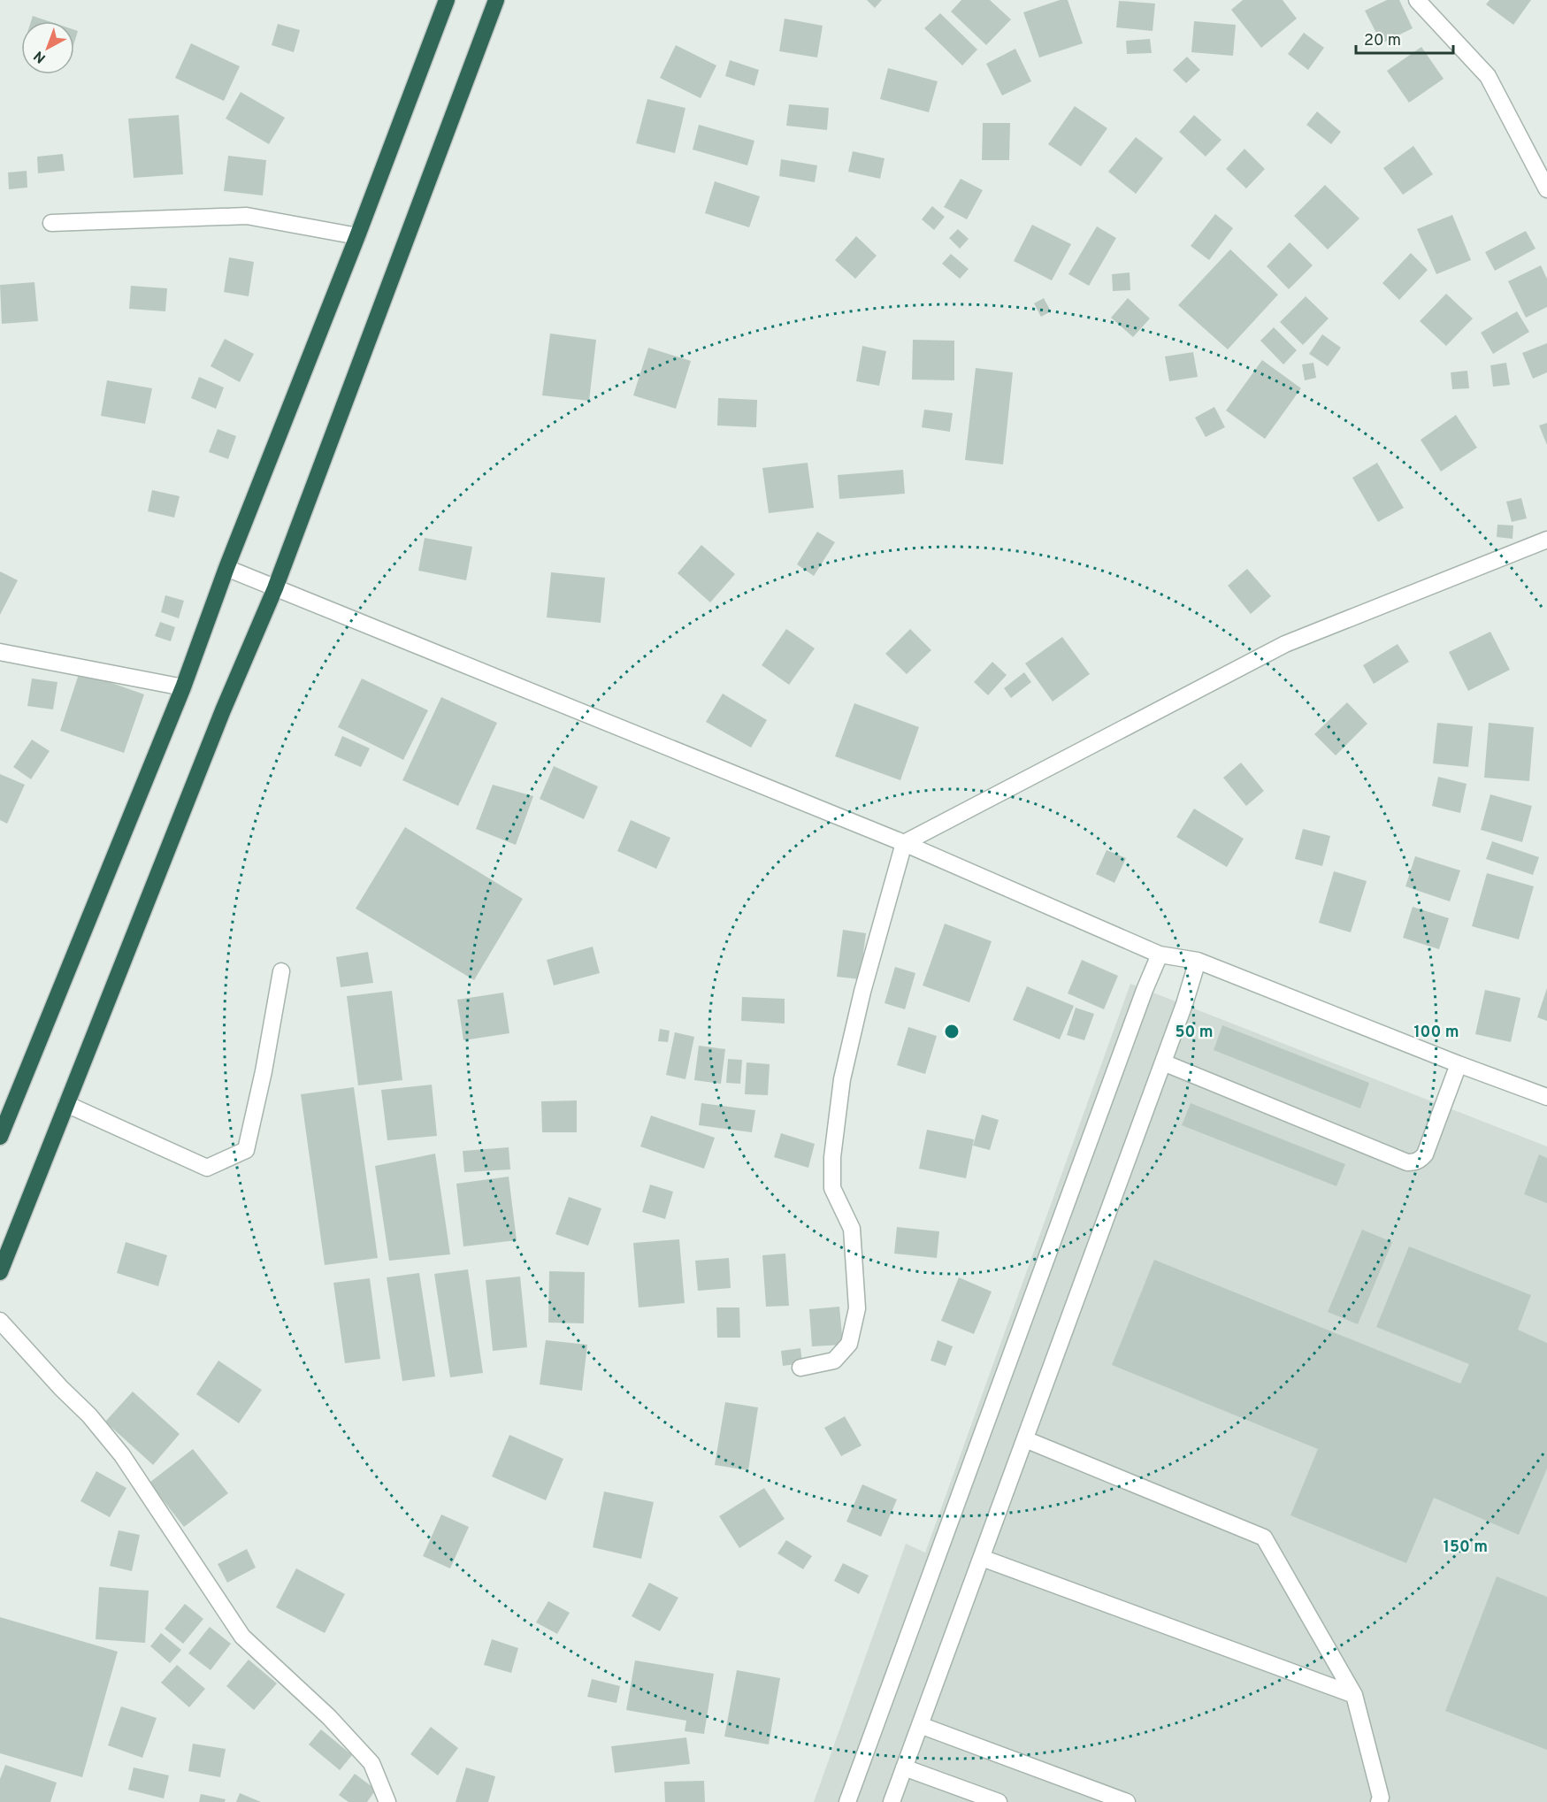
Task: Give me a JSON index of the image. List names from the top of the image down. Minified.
{"scale_bar":"20 m","north":"bottom left","rings":["50 m","100 m","150 m"]}
